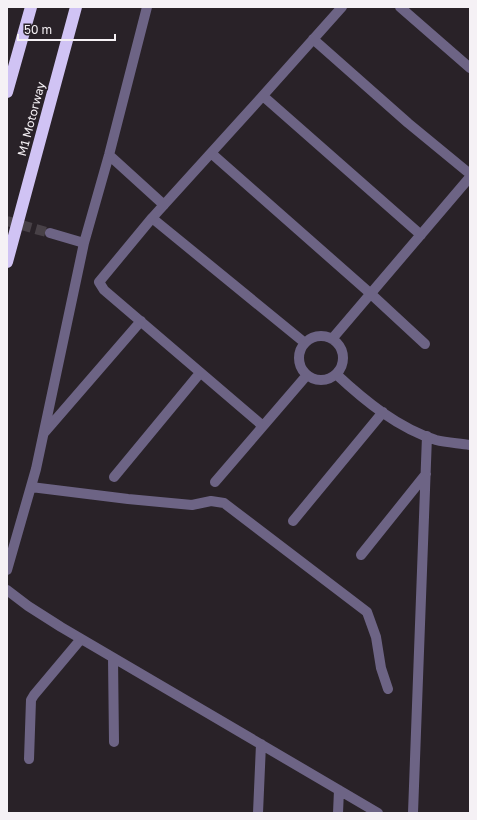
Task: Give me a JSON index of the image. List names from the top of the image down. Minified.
{"streets":{"highway":["M1 Motorway"]},"scale_bar":"50 m"}
